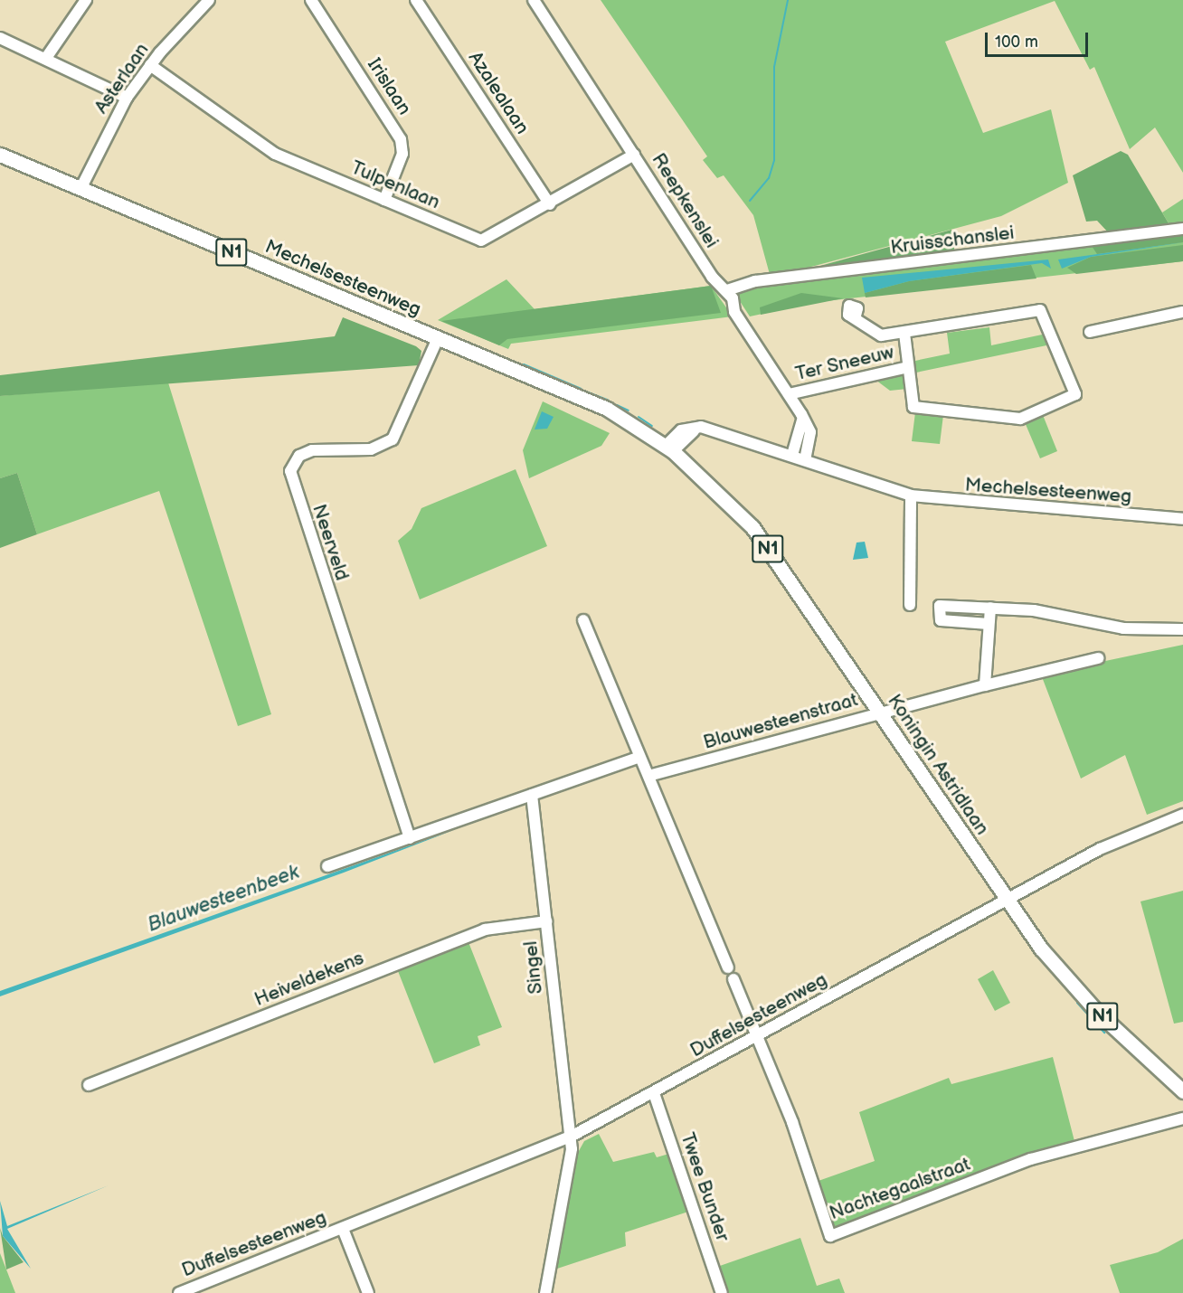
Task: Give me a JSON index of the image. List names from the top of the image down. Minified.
{"streets":{"main road":["N1","Mechelsesteenweg","Koningin Astridlaan"],"street":["Asterlaan","Irislaan","Azalealaan","Tulpenlaan","Reepkenslei","Kruisschanslei","Ter Sneeuw","Neerveld","Blauwesteenstraat","Singel","Heiveldekens","Duffelsesteenweg","Twee Bunder","Nachtegaalstraat"]},"crossings":[["Asterlaan","Tulpenlaan"],["Asterlaan","Mechelsesteenweg"],["Irislaan","Tulpenlaan"],["Azalealaan","Tulpenlaan"],["Tulpenlaan","Reepkenslei"],["Reepkenslei","Kruisschanslei"],["Reepkenslei","Mechelsesteenweg"],["Reepkenslei","Ter Sneeuw"],["Mechelsesteenweg","Neerveld"],["Mechelsesteenweg","Koningin Astridlaan"],["Blauwesteenstraat","Koningin Astridlaan"],["Koningin Astridlaan","Duffelsesteenweg"],["Singel","Heiveldekens"],["Singel","Duffelsesteenweg"],["Duffelsesteenweg","Twee Bunder"],["Duffelsesteenweg","Nachtegaalstraat"]],"water":["Blauwesteenbeek"],"scale_bar":"100 m"}
